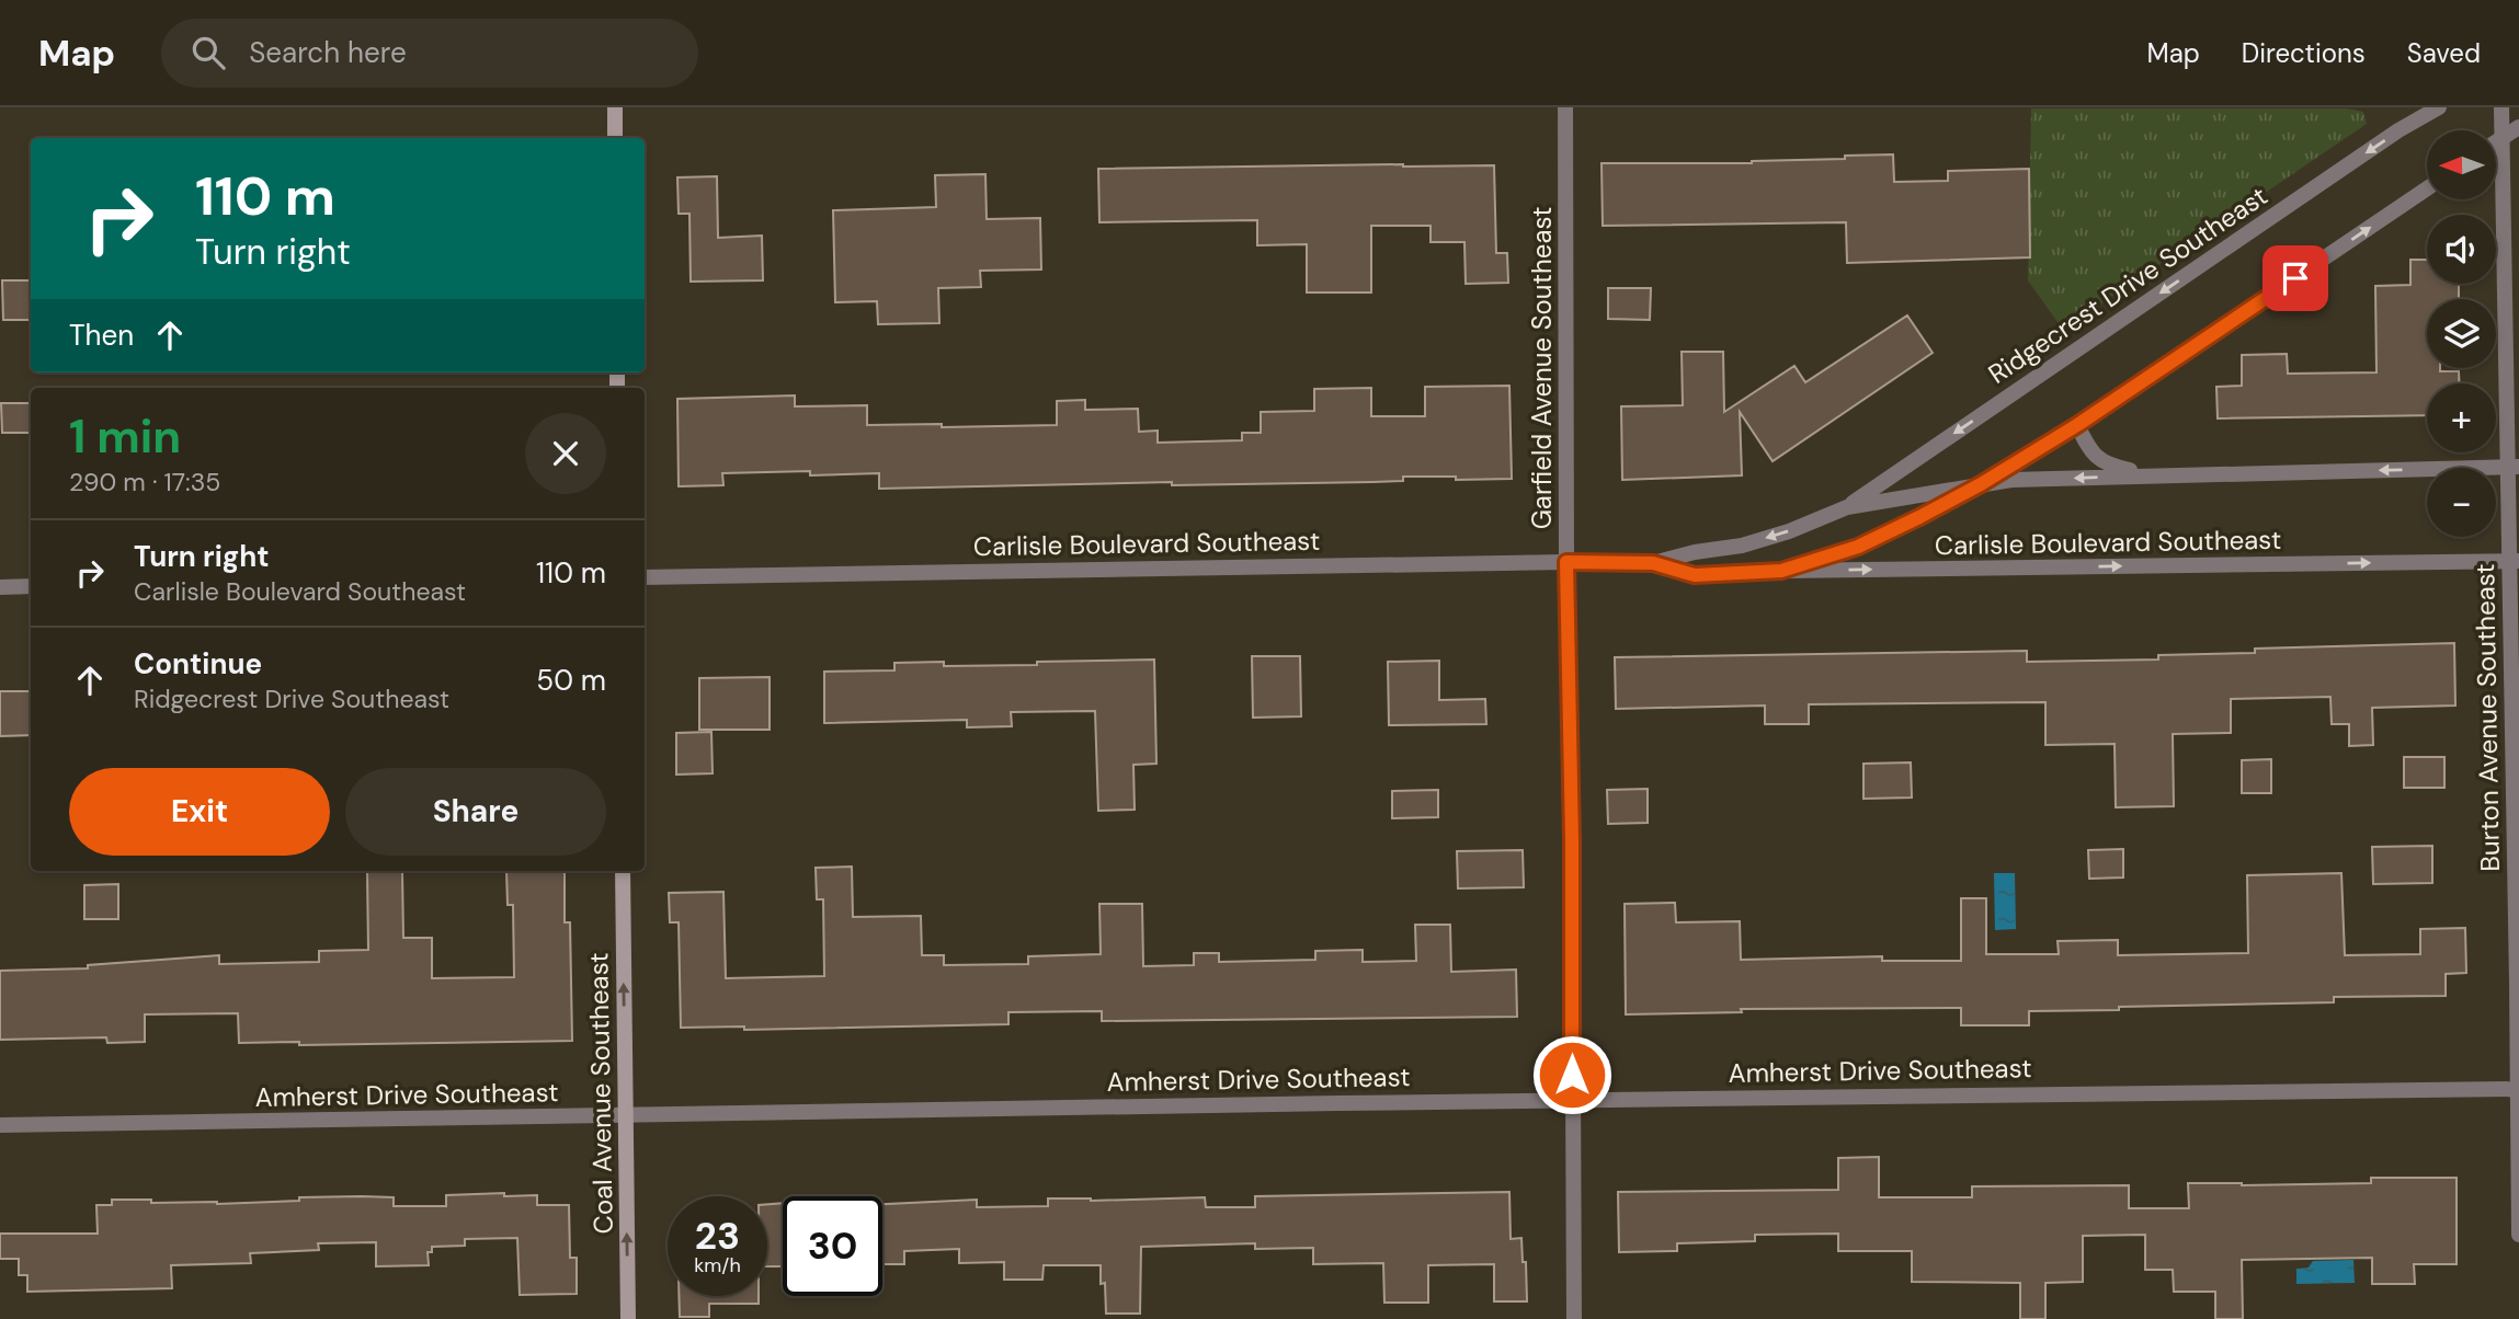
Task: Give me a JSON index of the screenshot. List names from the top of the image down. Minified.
{"streets":{"main road":["Coal Avenue Southeast"],"street":["Ridgecrest Drive Southeast","Garfield Avenue Southeast","Carlisle Boulevard Southeast","Burton Avenue Southeast","Amherst Drive Southeast"]},"crossings":[["Ridgecrest Drive Southeast","Carlisle Boulevard Southeast"],["Garfield Avenue Southeast","Carlisle Boulevard Southeast"],["Garfield Avenue Southeast","Amherst Drive Southeast"],["Carlisle Boulevard Southeast","Burton Avenue Southeast"],["Burton Avenue Southeast","Amherst Drive Southeast"],["Amherst Drive Southeast","Coal Avenue Southeast"]],"one_way":["Coal Avenue Southeast"],"north":"left","page":{"header":"Map","search":"Search here","nav":["Map","Directions","Saved"],"map_buttons":["+","−"],"turn":["110 m","Turn right"],"then":"Then","heading":["1 min","290 m · 17:35"],"list":[{"name":"Turn right","note":"Carlisle Boulevard Southeast","value":"110 m"},{"name":"Continue","note":"Ridgecrest Drive Southeast","value":"50 m"}],"buttons":["Exit","Share"],"speed":"23 km/h","limit":"30"}}
